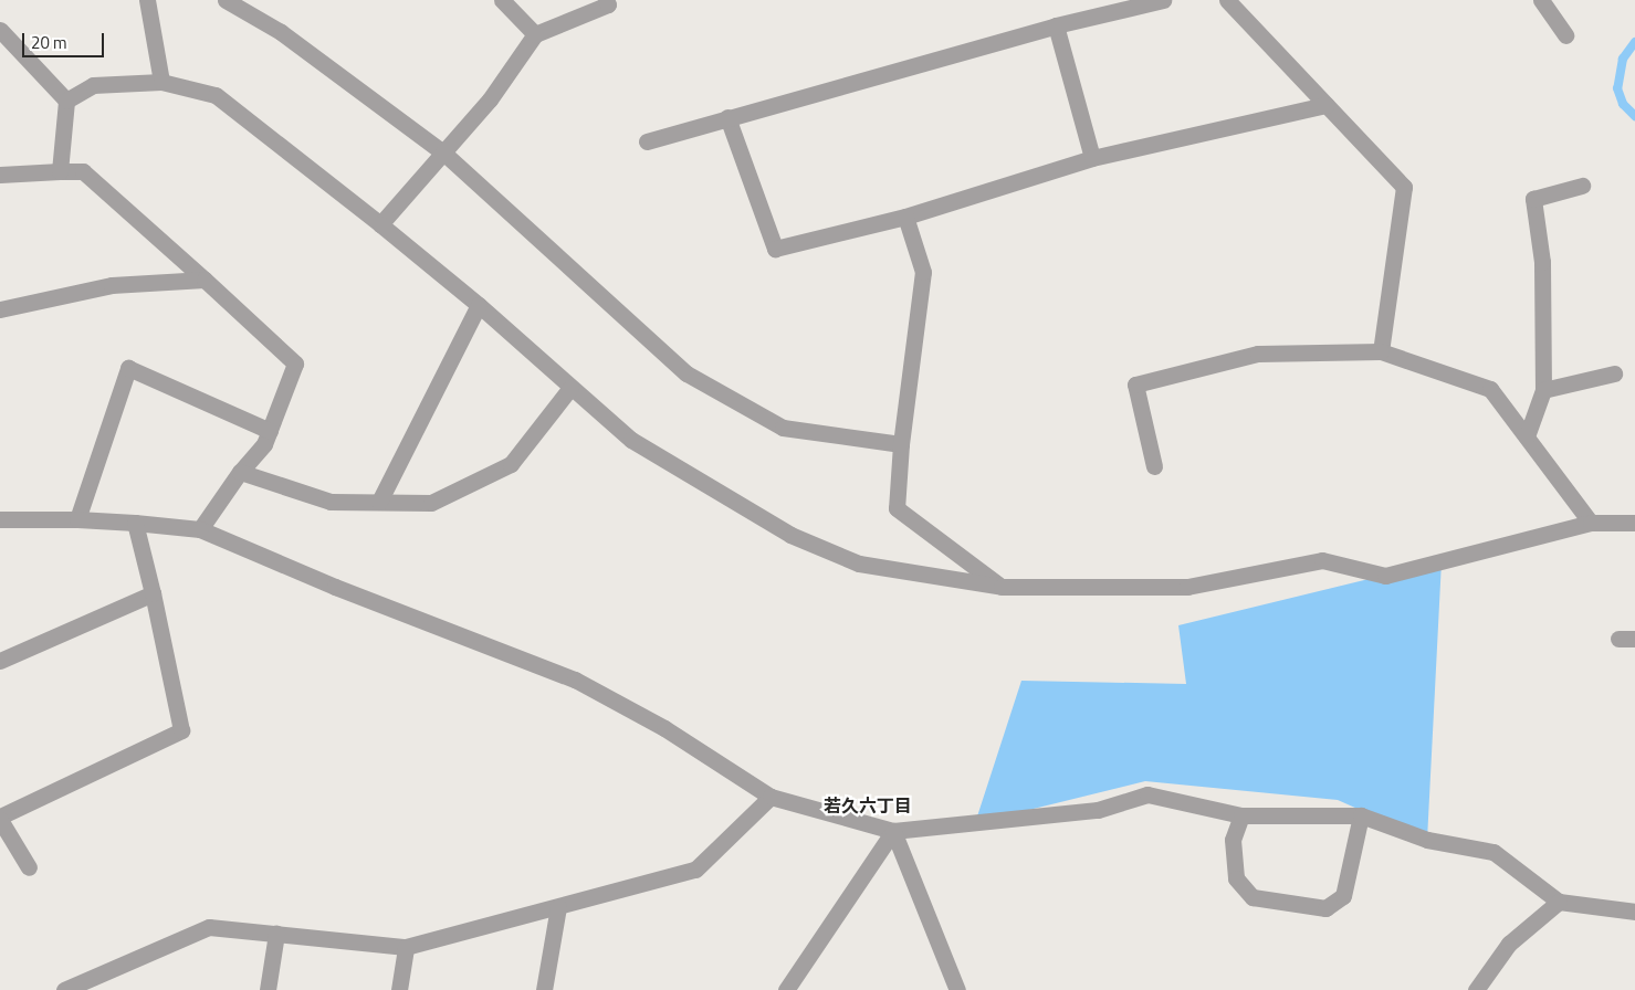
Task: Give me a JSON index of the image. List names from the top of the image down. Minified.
{"districts":["若久六丁目"],"scale_bar":"20 m"}
